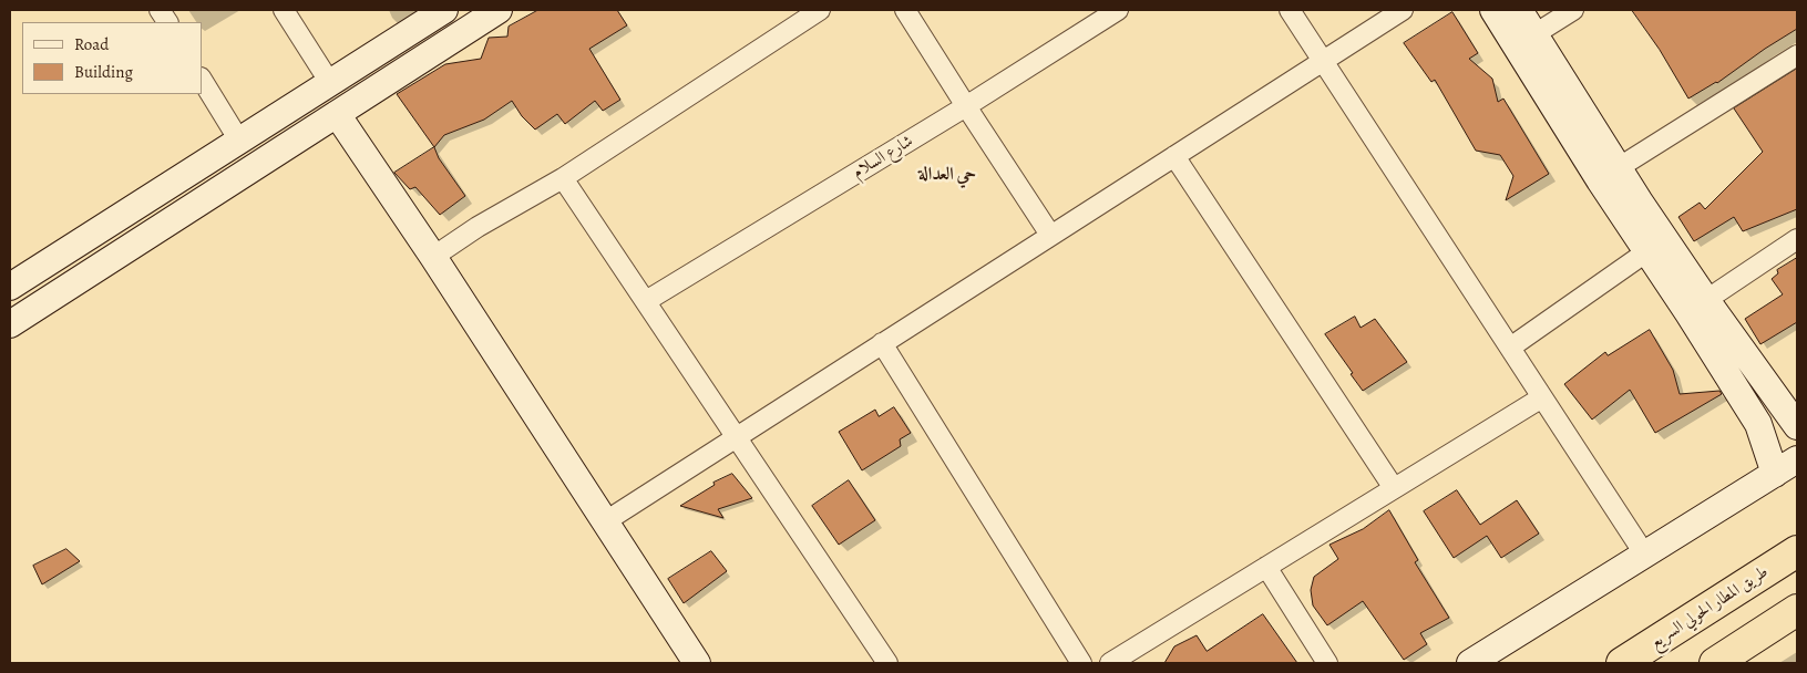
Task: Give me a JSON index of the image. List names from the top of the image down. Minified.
{"streets":{"highway":["طريق المطار الحولي السريع"],"street":["شارع السلام"]},"districts":["حي العدالة"],"legend":["Road","Building"]}
